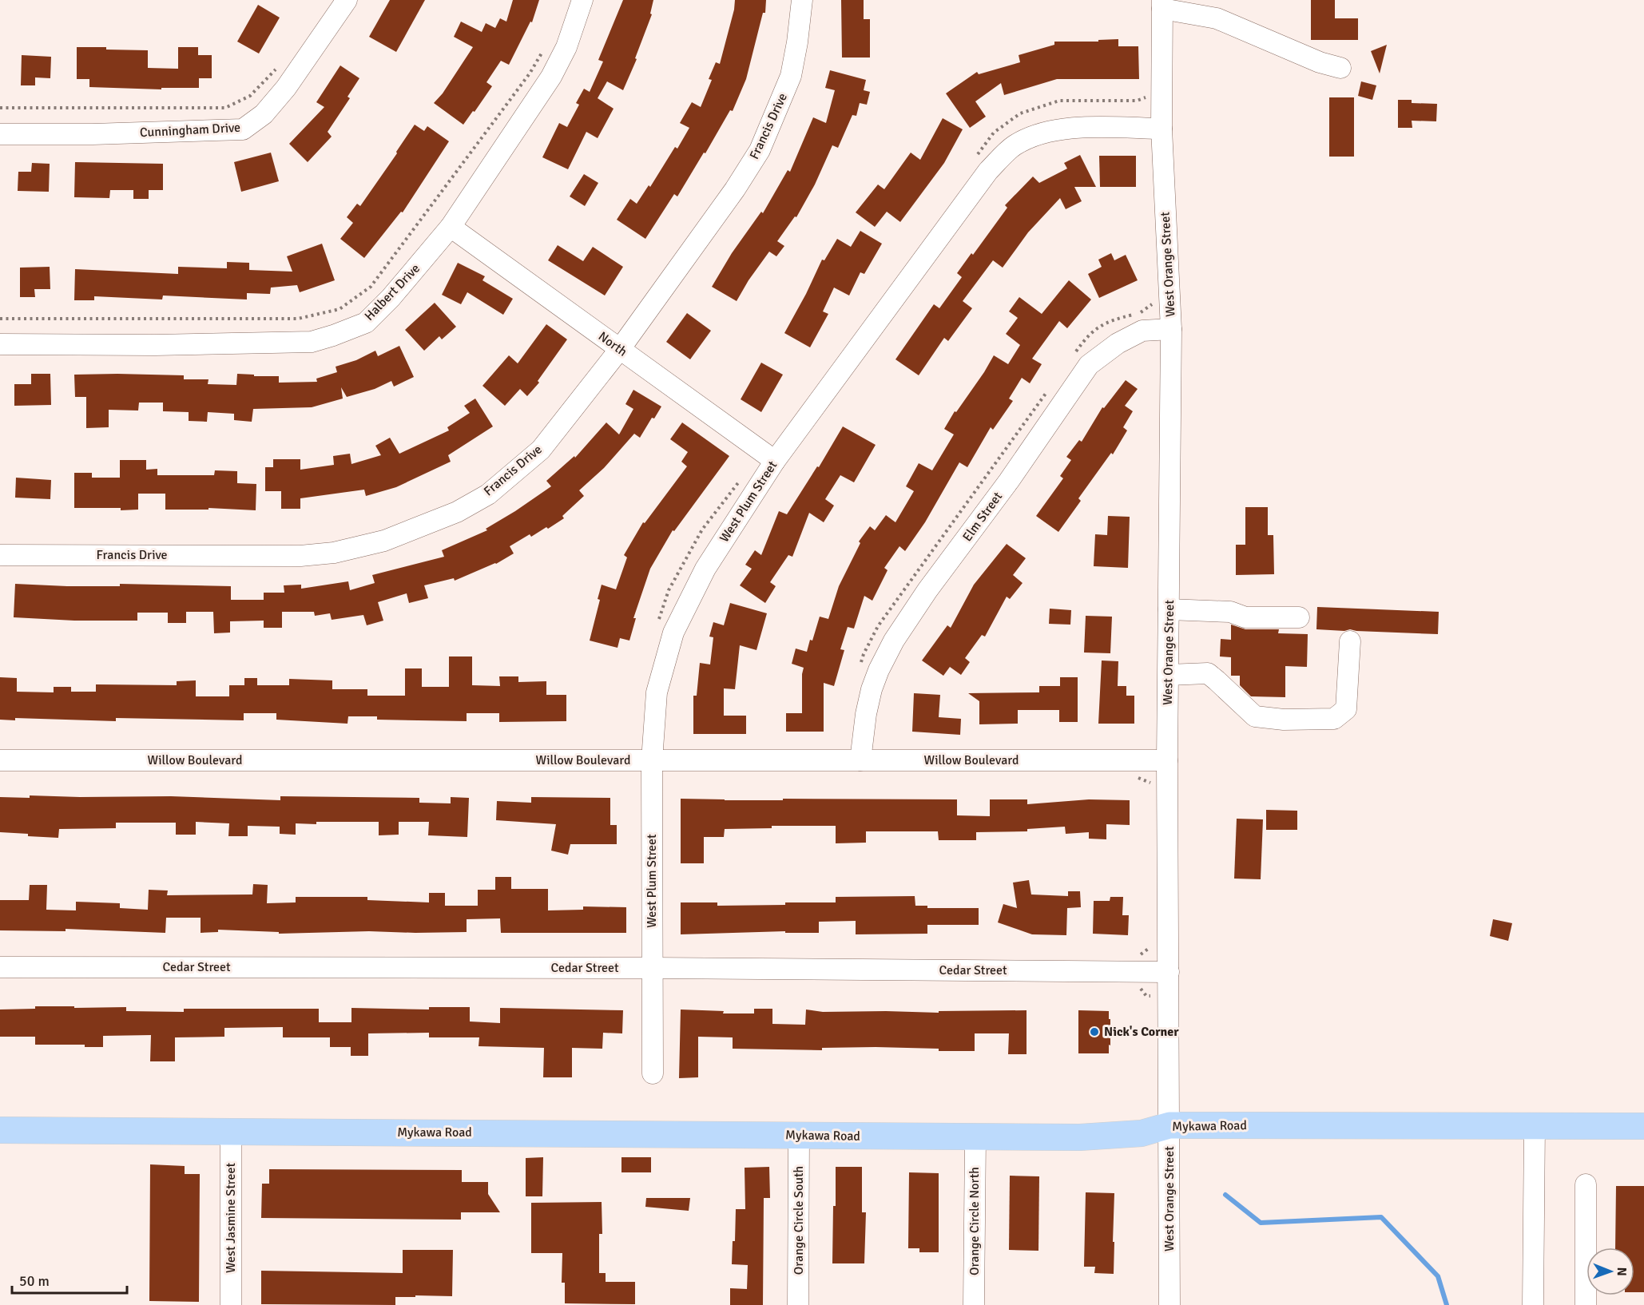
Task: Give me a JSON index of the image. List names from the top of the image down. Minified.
{"streets":{"main road":["Mykawa Road"],"street":["Francis Drive","Cunningham Drive","West Orange Street","Halbert Drive","North","West Plum Street","Elm Street","Willow Boulevard","Cedar Street","West Jasmine Street","Orange Circle South","Orange Circle North"]},"crossings":[["Francis Drive","North"],["West Orange Street","West Plum Street"],["West Orange Street","Elm Street"],["West Orange Street","Willow Boulevard"],["West Orange Street","Cedar Street"],["West Orange Street","Mykawa Road"],["Halbert Drive","North"],["North","West Plum Street"],["West Plum Street","Willow Boulevard"],["West Plum Street","Cedar Street"],["Elm Street","Willow Boulevard"],["Mykawa Road","West Jasmine Street"],["Mykawa Road","Orange Circle South"],["Mykawa Road","Orange Circle North"]],"places":["Nick's Corner"],"scale_bar":"50 m","north":"right"}
